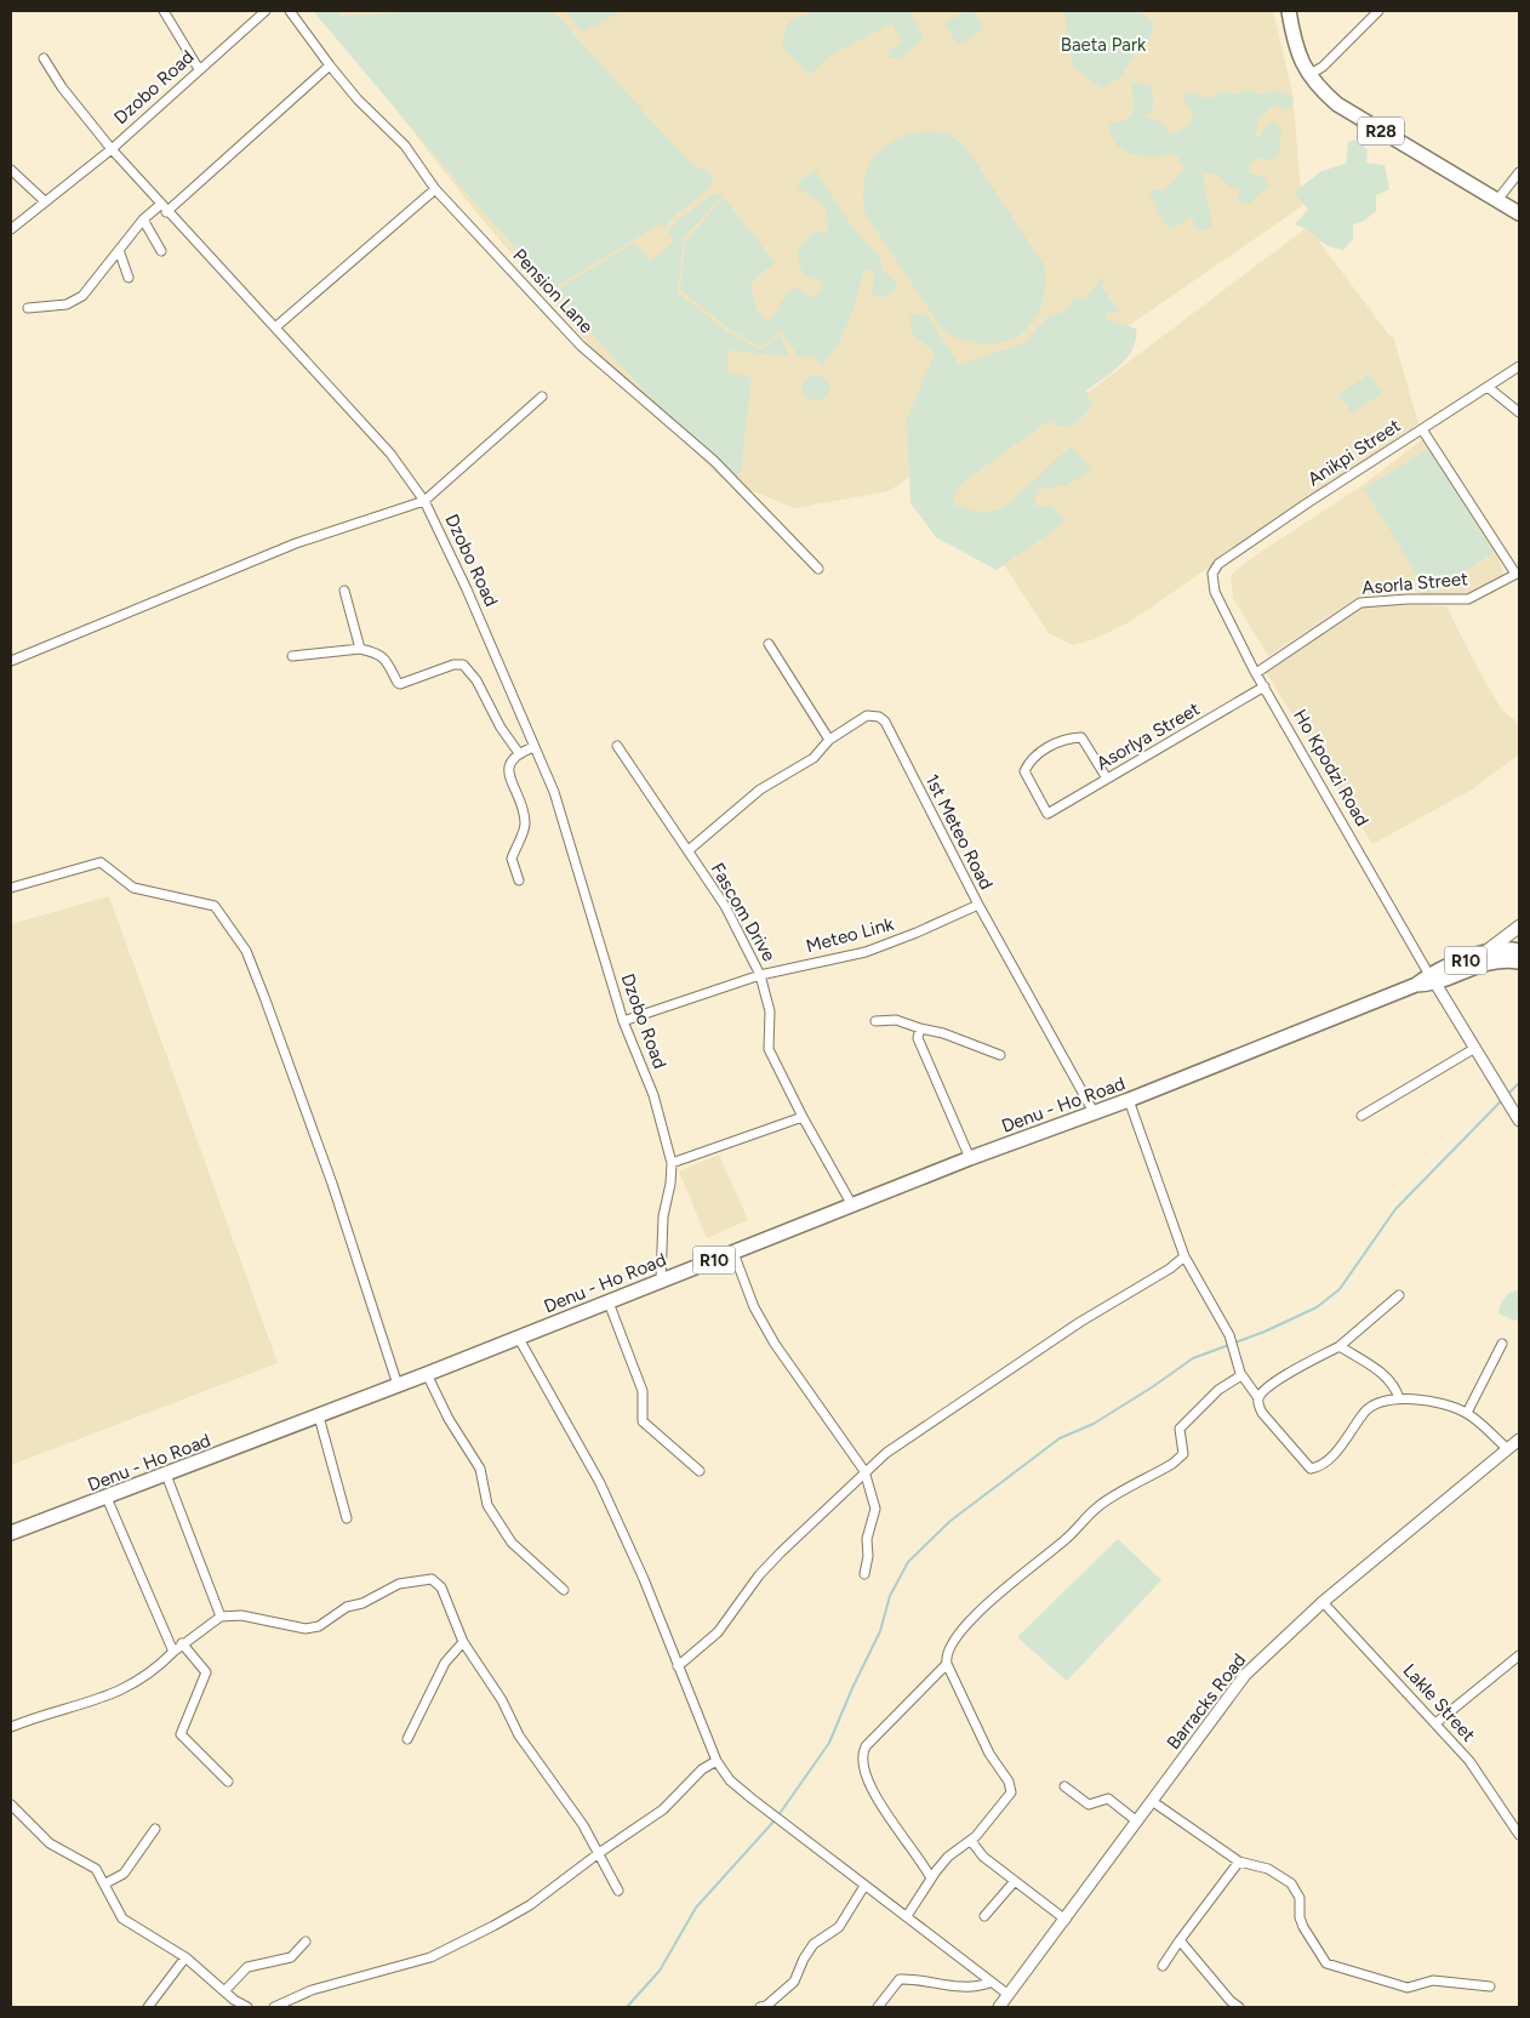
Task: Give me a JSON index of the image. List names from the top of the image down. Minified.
{"streets":{"main road":["R28","R10","Denu - Ho Road"],"street":["Dzobo Road","Pension Lane","Anikpi Street","Asorla Street","Asorlya Street","Ho Kpodzi Road","1st Meteo Road","Fascom Drive","Meteo Link","Barracks Road","Lakle Street"]},"crossings":[["Dzobo Road","Meteo Link"],["Dzobo Road","Denu - Ho Road"],["Anikpi Street","Ho Kpodzi Road"],["Asorla Street","Ho Kpodzi Road"],["Asorlya Street","Ho Kpodzi Road"],["Ho Kpodzi Road","Denu - Ho Road"],["1st Meteo Road","Meteo Link"],["1st Meteo Road","Denu - Ho Road"],["Fascom Drive","Meteo Link"],["Fascom Drive","Denu - Ho Road"],["Barracks Road","Lakle Street"]],"parks":["Baeta Park"]}
